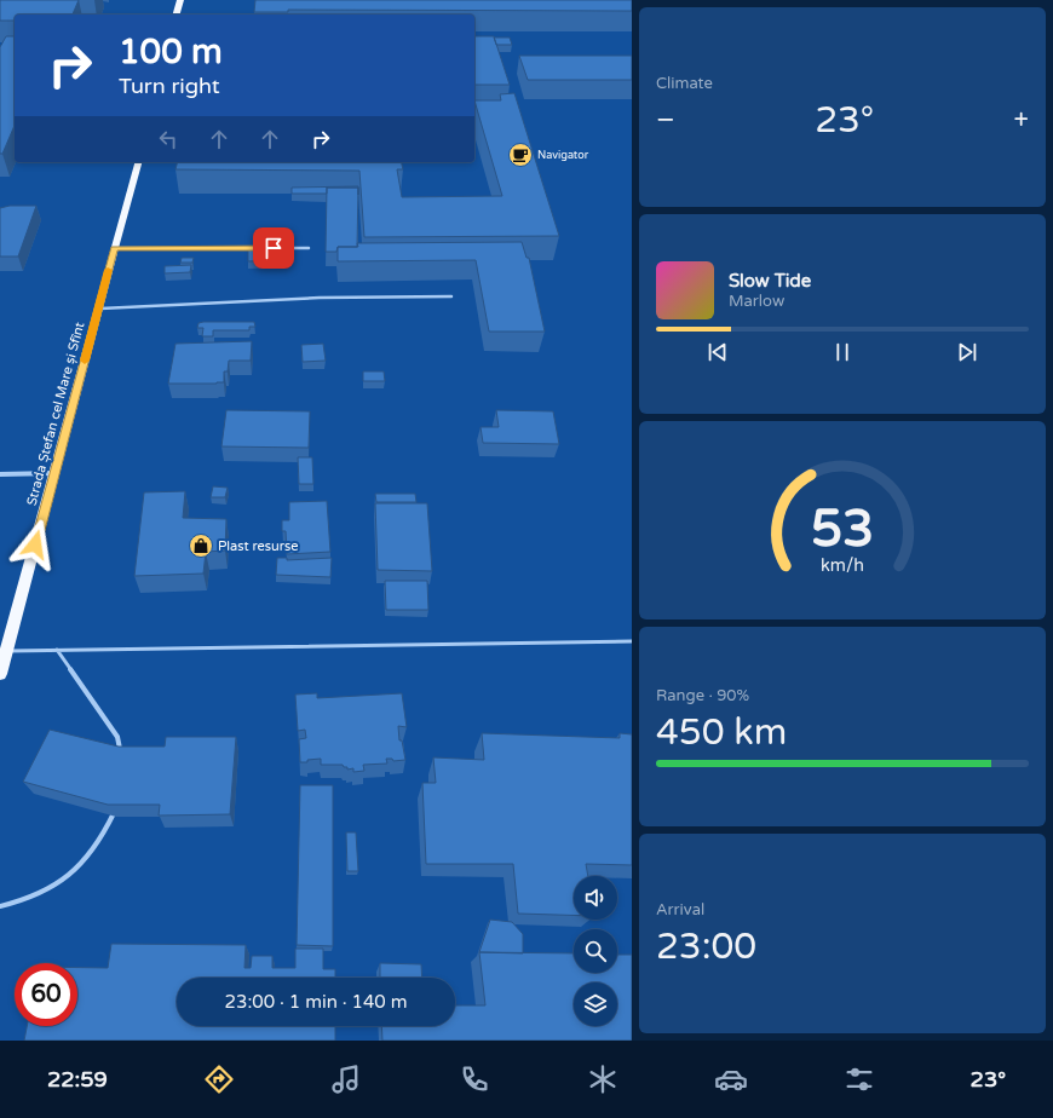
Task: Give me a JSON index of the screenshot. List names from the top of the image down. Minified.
{"streets":{"main road":["Strada Ștefan cel Mare și Sfînt"]},"places":{"cafe":["Navigator"],"shop":["Plast resurse"]},"page":{"tile":["Climate",["Range · 90%","450 km"],["Arrival","23:00"]],"turn":["100 m","Turn right"],"heat":["−","23°","+"],"song":["Slow Tide","Marlow"],"limit":"60","trip":"23:00 · 1 min · 140 m","tabs":["22:59","23°"],"gauge":["53","km/h"]}}
